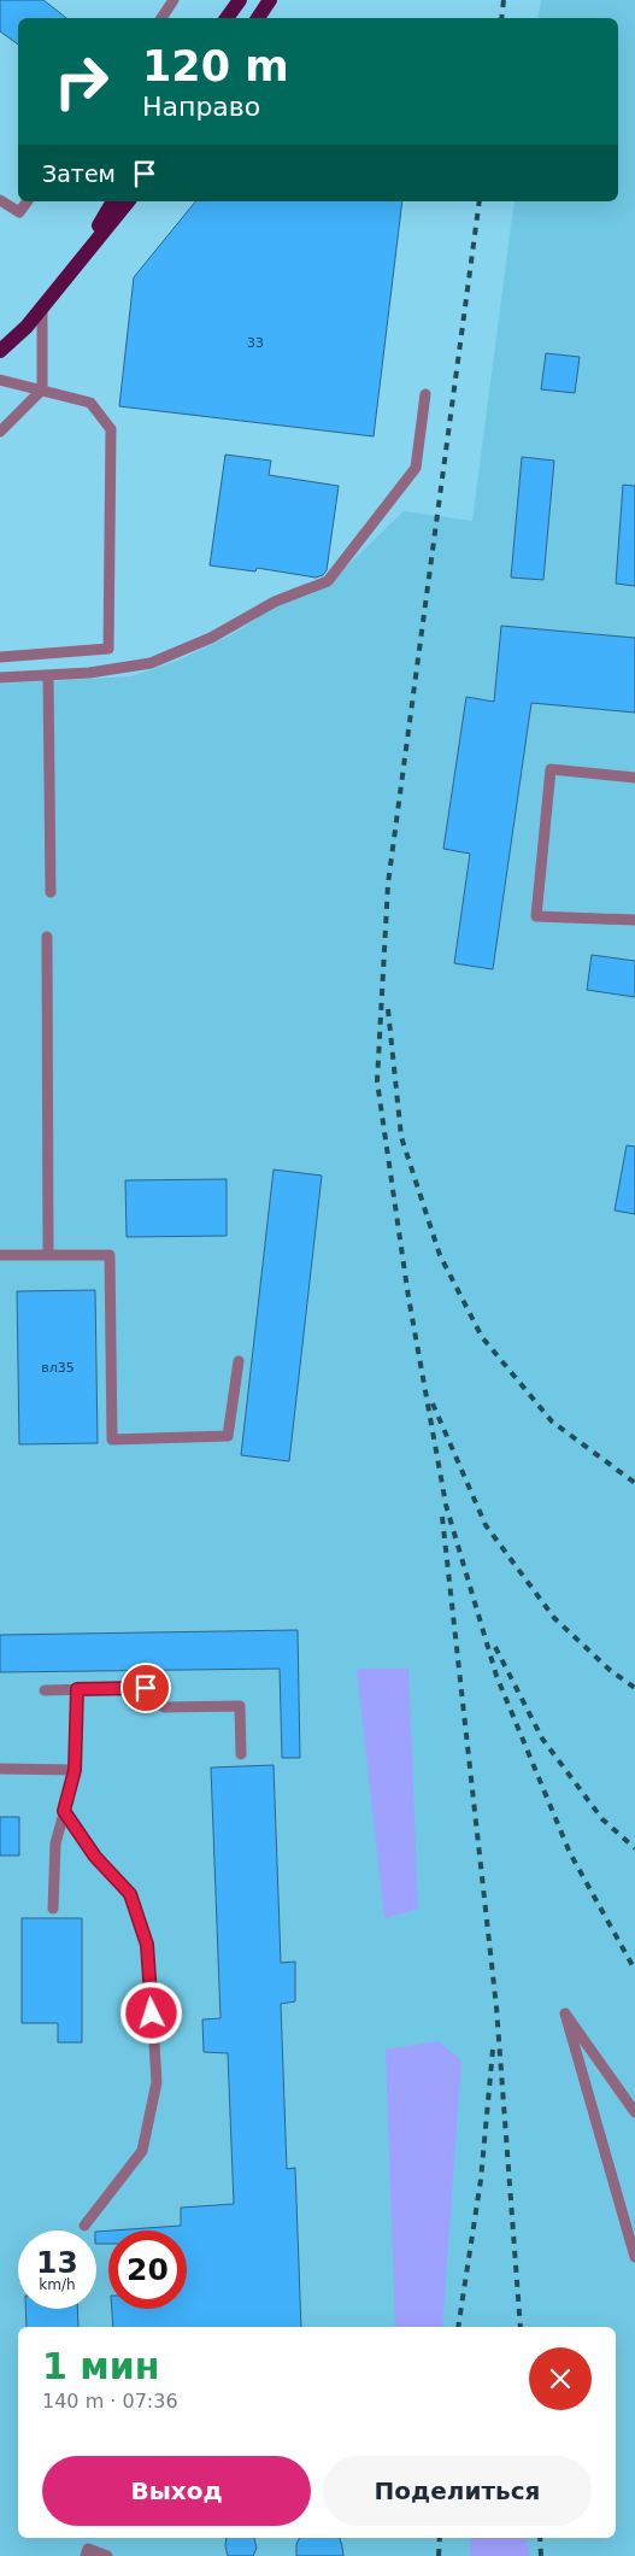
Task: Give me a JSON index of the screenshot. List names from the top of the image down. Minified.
{"house_numbers":["33","вл35"],"page":{"turn":["120 m","Направо"],"then":"Затем","speed":"13 km/h","limit":"20","heading":["1 мин","140 m · 07:36"],"buttons":["Выход","Поделиться"]}}
